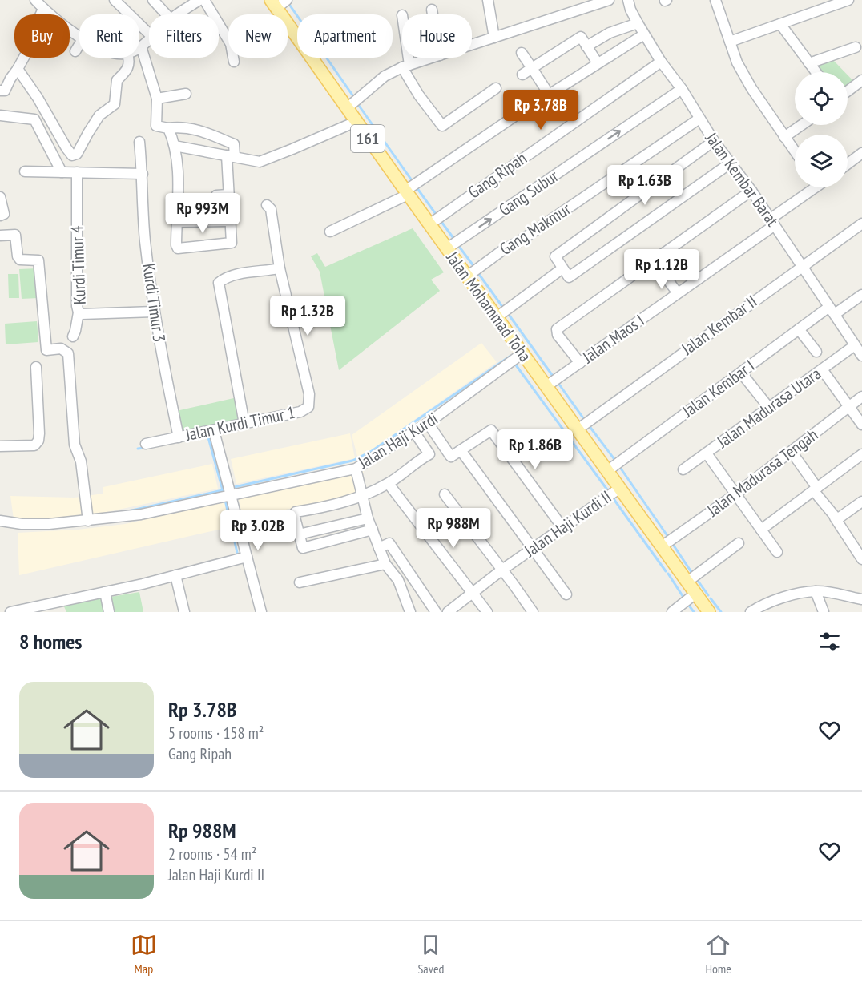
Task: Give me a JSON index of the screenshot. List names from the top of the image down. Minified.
{"streets":{"main road":["161","Jalan Mohammad Toha"],"street":["Gang Ripah","Jalan Kembar Barat","Gang Subur","Gang Makmur","Kurdi Timur 4","Kurdi Timur 3","Jalan Kembar II","Jalan Maos I","Jalan Kembar I","Jalan Madurasa Utara","Jalan Kurdi Timur 1","Jalan Haji Kurdi","Jalan Madurasa Tengah","Jalan Haji Kurdi II"]},"crossings":[["Gang Ripah","Jalan Kembar Barat"],["Gang Ripah","Jalan Mohammad Toha"],["Jalan Kembar Barat","Gang Subur"],["Jalan Kembar Barat","Gang Makmur"],["Jalan Kembar Barat","Jalan Kembar II"],["Jalan Kembar Barat","Jalan Maos I"],["Jalan Kembar Barat","Jalan Kembar I"],["Jalan Kembar Barat","Jalan Madurasa Utara"],["Gang Subur","Jalan Mohammad Toha"],["Gang Makmur","Jalan Mohammad Toha"],["Kurdi Timur 4","Kurdi Timur 3"],["Kurdi Timur 3","Jalan Kurdi Timur 1"],["Jalan Mohammad Toha","Jalan Kembar II"],["Jalan Mohammad Toha","Jalan Maos I"],["Jalan Mohammad Toha","Jalan Kembar I"],["Jalan Mohammad Toha","Jalan Haji Kurdi"],["Jalan Mohammad Toha","Jalan Madurasa Tengah"],["Jalan Mohammad Toha","Jalan Haji Kurdi II"]],"page":{"chip":["Buy","Rent","Filters","New","Apartment","House"],"price":["Rp 3.78B","Rp 1.63B","Rp 993M","Rp 1.12B","Rp 1.32B","Rp 1.86B","Rp 988M","Rp 3.02B"],"heading":"8 homes","list":[{"name":"Rp 3.78B","note":"5 rooms · 158 m² · Gang Ripah"},{"name":"Rp 988M","note":"2 rooms · 54 m² · Jalan Haji Kurdi II"}],"tabs":["Map","Saved","Home"]}}
